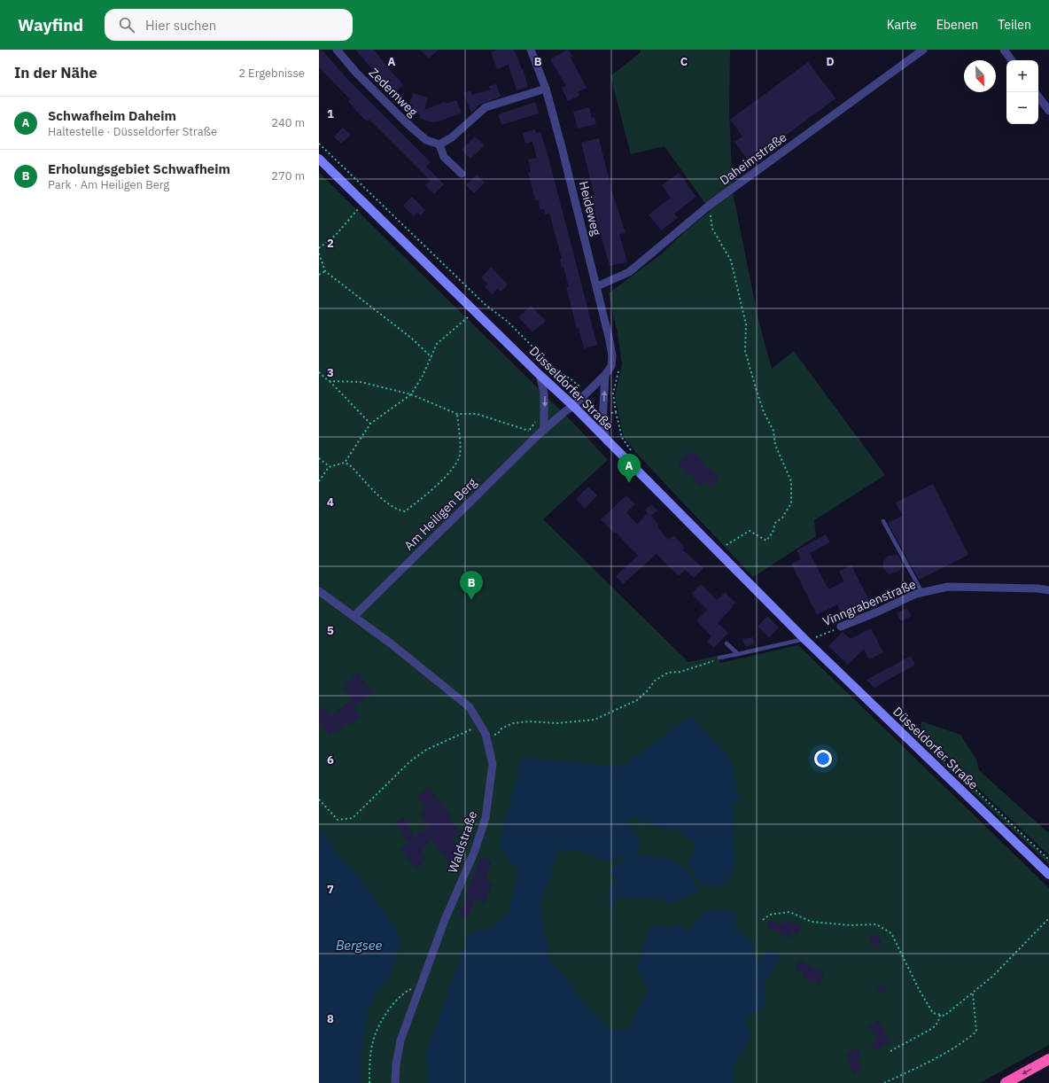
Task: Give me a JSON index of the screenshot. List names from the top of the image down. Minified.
{"streets":{"main road":["Düsseldorfer Straße"],"street":["Zedernweg","Daheimstraße","Heideweg","Am Heiligen Berg","Vinngrabenstraße","Waldstraße"]},"crossings":[["Daheimstraße","Heideweg"],["Heideweg","Düsseldorfer Straße"],["Heideweg","Am Heiligen Berg"],["Düsseldorfer Straße","Am Heiligen Berg"],["Düsseldorfer Straße","Vinngrabenstraße"],["Am Heiligen Berg","Waldstraße"]],"water":["Bergsee"],"north":"bottom right","page":{"header":"Wayfind","search":"Hier suchen","nav":["Karte","Ebenen","Teilen"],"heading":["In der Nähe","2 Ergebnisse"],"map_buttons":["+","−"],"list":[{"mark":"A","name":"Schwafheim Daheim","note":"Haltestelle · Düsseldorfer Straße","value":"240 m"},{"mark":"B","name":"Erholungsgebiet Schwafheim","note":"Park · Am Heiligen Berg","value":"270 m"}],"pins":["A","B"]},"grid":{"columns":["A","B","C","D"],"rows":["1","2","3","4","5","6","7","8"]}}
